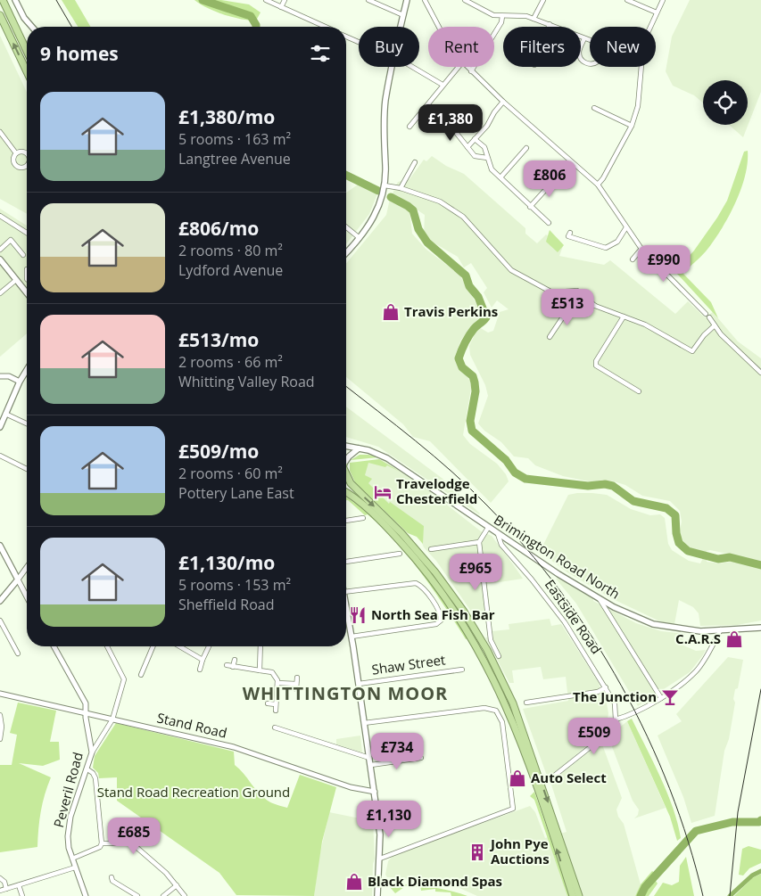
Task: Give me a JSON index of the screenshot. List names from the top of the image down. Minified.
{"streets":{"main road":["Brimington Road North"],"street":["Eastside Road","Shaw Street","Stand Road","Peveril Road"]},"crossings":[["Brimington Road North","Eastside Road"],["Stand Road","Peveril Road"]],"districts":["WHITTINGTON MOOR"],"parks":["Stand Road Recreation Ground"],"places":{"shop":["Travis Perkins","C.A.R.S","Auto Select","Black Diamond Spas"],"hotel":["Travelodge Chesterfield"],"restaurant":["North Sea Fish Bar"],"bar":["The Junction"],"building":["John Pye Auctions"]},"page":{"chip":["Buy","Rent","Filters","New"],"heading":"9 homes","list":[{"name":"£1,380/mo","note":"5 rooms · 163 m² · Langtree Avenue"},{"name":"£806/mo","note":"2 rooms · 80 m² · Lydford Avenue"},{"name":"£513/mo","note":"2 rooms · 66 m² · Whitting Valley Road"},{"name":"£509/mo","note":"2 rooms · 60 m² · Pottery Lane East"},{"name":"£1,130/mo","note":"5 rooms · 153 m² · Sheffield Road"}],"price":["£1,380","£806","£990","£513","£965","£509","£734","£1,130","£685"]}}
